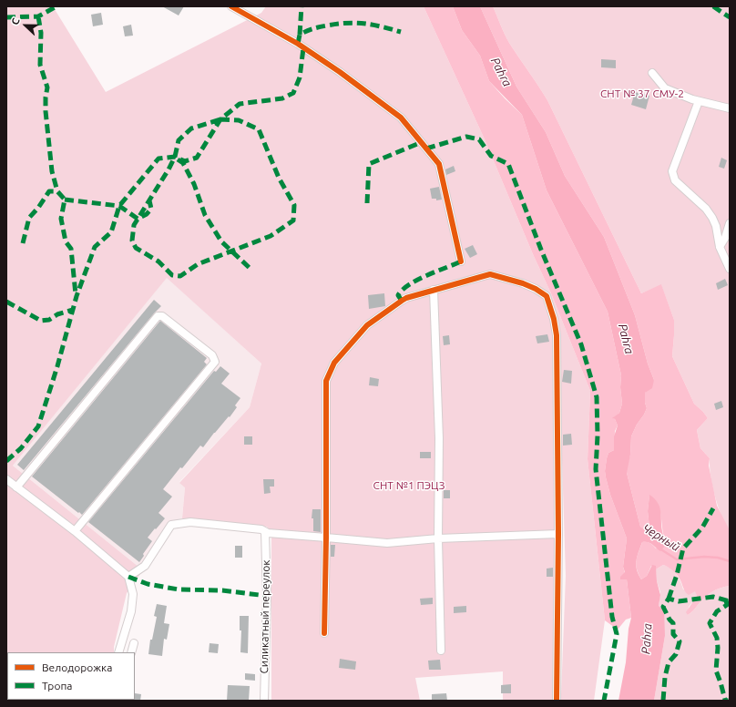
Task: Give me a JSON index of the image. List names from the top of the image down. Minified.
{"streets":{"street":["Силикатный переулок"]},"water":["Pahra","Черный"],"parks":["СНТ № 37 СМУ-2","СНТ №1 ПЭЦЗ"],"legend":["Велодорожка","Тропа"],"north":"left"}
